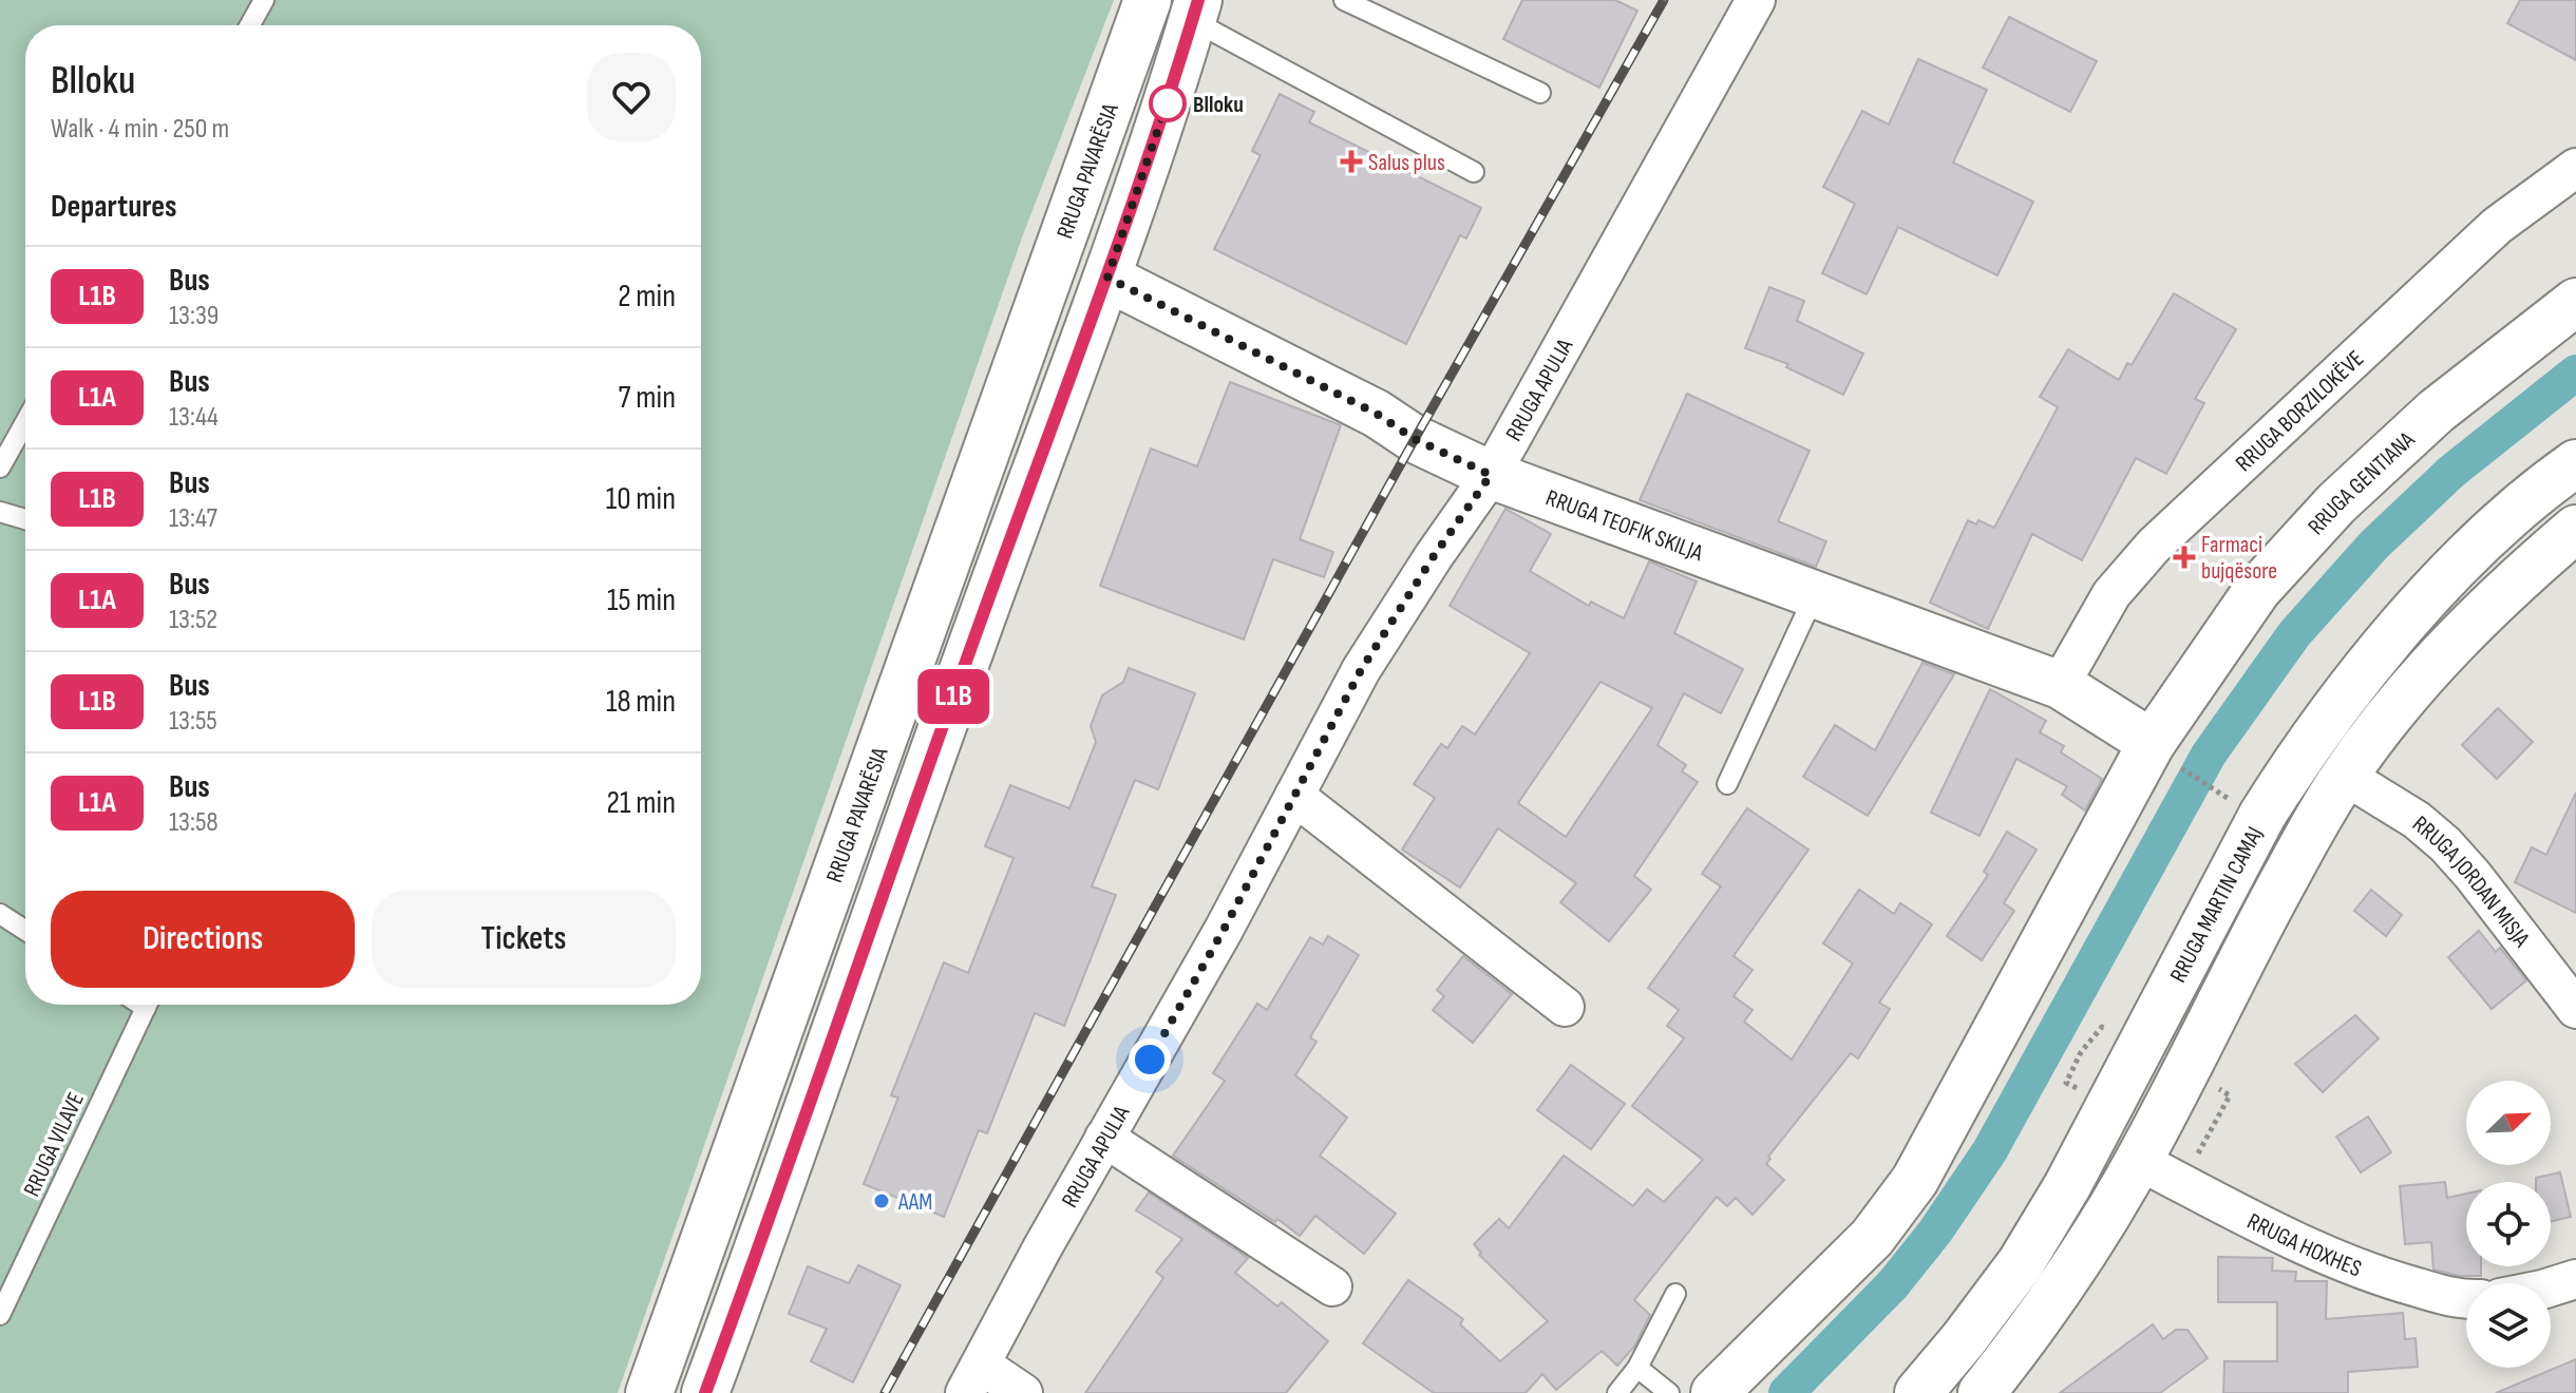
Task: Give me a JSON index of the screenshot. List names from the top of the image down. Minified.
{"streets":{"main road":["RRUGA PAVARËSIA","RRUGA GENTIANA","RRUGA TEOFIK SKILJA","RRUGA MARTIN CAMAJ"],"street":["RRUGA APULIA","RRUGA BORZILOKËVE","RRUGA JORDAN MISJA","RRUGA HOXHES"],"lane":["RRUGA VILAVE"]},"crossings":[["RRUGA APULIA","RRUGA TEOFIK SKILJA"],["RRUGA BORZILOKËVE","RRUGA TEOFIK SKILJA"],["RRUGA GENTIANA","RRUGA TEOFIK SKILJA"],["RRUGA JORDAN MISJA","RRUGA MARTIN CAMAJ"],["RRUGA MARTIN CAMAJ","RRUGA HOXHES"]],"places":{"other":["Blloku","AAM"],"health":["Salus plus","Farmaci bujqësore"]},"lines":["bus line L1B"],"north":"top right","page":{"on_map":"L1B","heading":[["Blloku","Walk · 4 min · 250 m"],"Departures"],"list":[{"mark":"L1B","name":"Bus","note":"13:39","value":"2 min"},{"mark":"L1A","name":"Bus","note":"13:44","value":"7 min"},{"mark":"L1B","name":"Bus","note":"13:47","value":"10 min"},{"mark":"L1A","name":"Bus","note":"13:52","value":"15 min"},{"mark":"L1B","name":"Bus","note":"13:55","value":"18 min"},{"mark":"L1A","name":"Bus","note":"13:58","value":"21 min"}],"buttons":["Directions","Tickets"]}}
